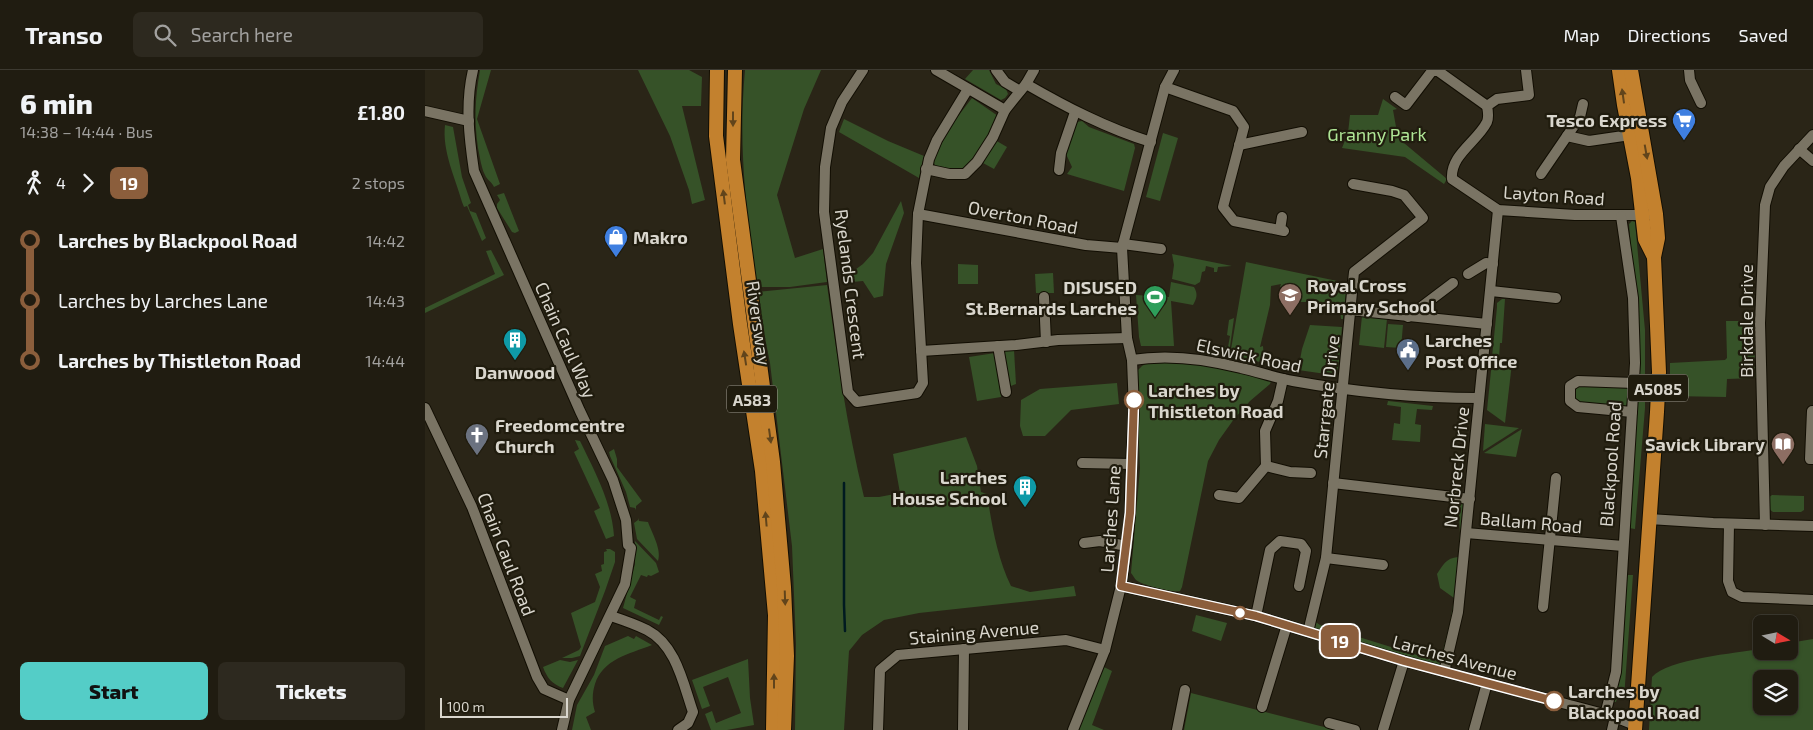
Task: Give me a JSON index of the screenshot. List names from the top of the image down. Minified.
{"streets":{"highway":["Riversway","A5085","A583"],"street":["Layton Road","Overton Road","Ryelands Crescent","Birkdale Drive","Chain Caul Way","Elswick Road","Starrgate Drive","Blackpool Road","Norbreck Drive","Larches Lane","Ballam Road","Chain Caul Road","Staining Avenue","Larches Avenue"]},"crossings":[["Layton Road","A5085"],["Layton Road","Blackpool Road"],["Layton Road","Norbreck Drive"],["Overton Road","Larches Lane"],["Chain Caul Way","Chain Caul Road"],["Elswick Road","Starrgate Drive"],["Elswick Road","Norbreck Drive"],["Elswick Road","Larches Lane"],["A5085","Larches Avenue"],["Starrgate Drive","Larches Avenue"],["Blackpool Road","Ballam Road"],["Blackpool Road","Larches Avenue"],["Norbreck Drive","Ballam Road"],["Norbreck Drive","Larches Avenue"],["Larches Lane","Staining Avenue"],["Larches Lane","Larches Avenue"]],"parks":["Granny Park"],"places":{"supermarket":["Tesco Express"],"shop":["Makro"],"school or university":["Royal Cross Primary School"],"sports":["DISUSED St.Bernards Larches"],"building":["Danwood","Larches House School"],"public building":["Larches Post Office"],"other":["Larches by Thistleton Road","Larches by Blackpool Road"],"church":["Freedomcentre Church"],"library":["Savick Library"]},"lines":["bus line 19"],"scale_bar":"100 m","north":"right","page":{"header":"Transo","search":"Search here","nav":["Map","Directions","Saved"],"heading":["6 min","14:38 – 14:44 · Bus","£1.80"],"on_map":"19","legs":["4","19","2 stops"],"list":[{"name":"Larches by Blackpool Road","value":"14:42"},{"name":"Larches by Larches Lane","value":"14:43"},{"name":"Larches by Thistleton Road","value":"14:44"}],"buttons":["Start","Tickets"],"scale":"100 m"}}
